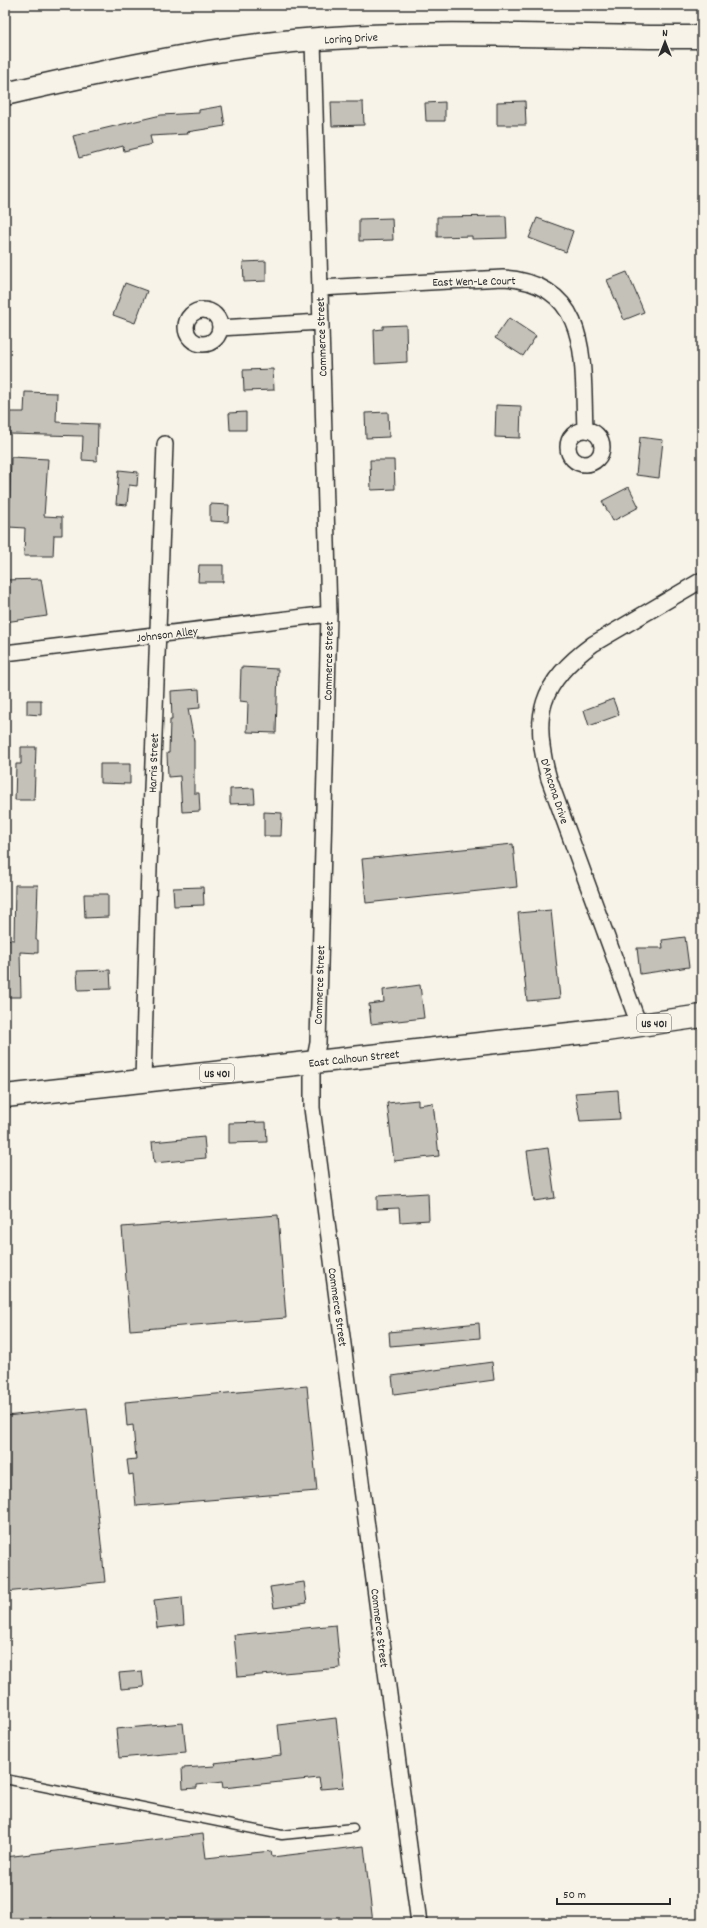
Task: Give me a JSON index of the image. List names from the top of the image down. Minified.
{"streets":{"main road":["Loring Drive","US 401","East Calhoun Street"],"street":["East Wen-Le Court","Commerce Street","Johnson Alley","Harris Street","D'Ancona Drive"]},"crossings":[["Loring Drive","Commerce Street"],["East Wen-Le Court","Commerce Street"],["Commerce Street","Johnson Alley"],["Commerce Street","East Calhoun Street"],["Johnson Alley","Harris Street"],["Harris Street","East Calhoun Street"],["D'Ancona Drive","East Calhoun Street"]],"scale_bar":"50 m","north":"top"}
